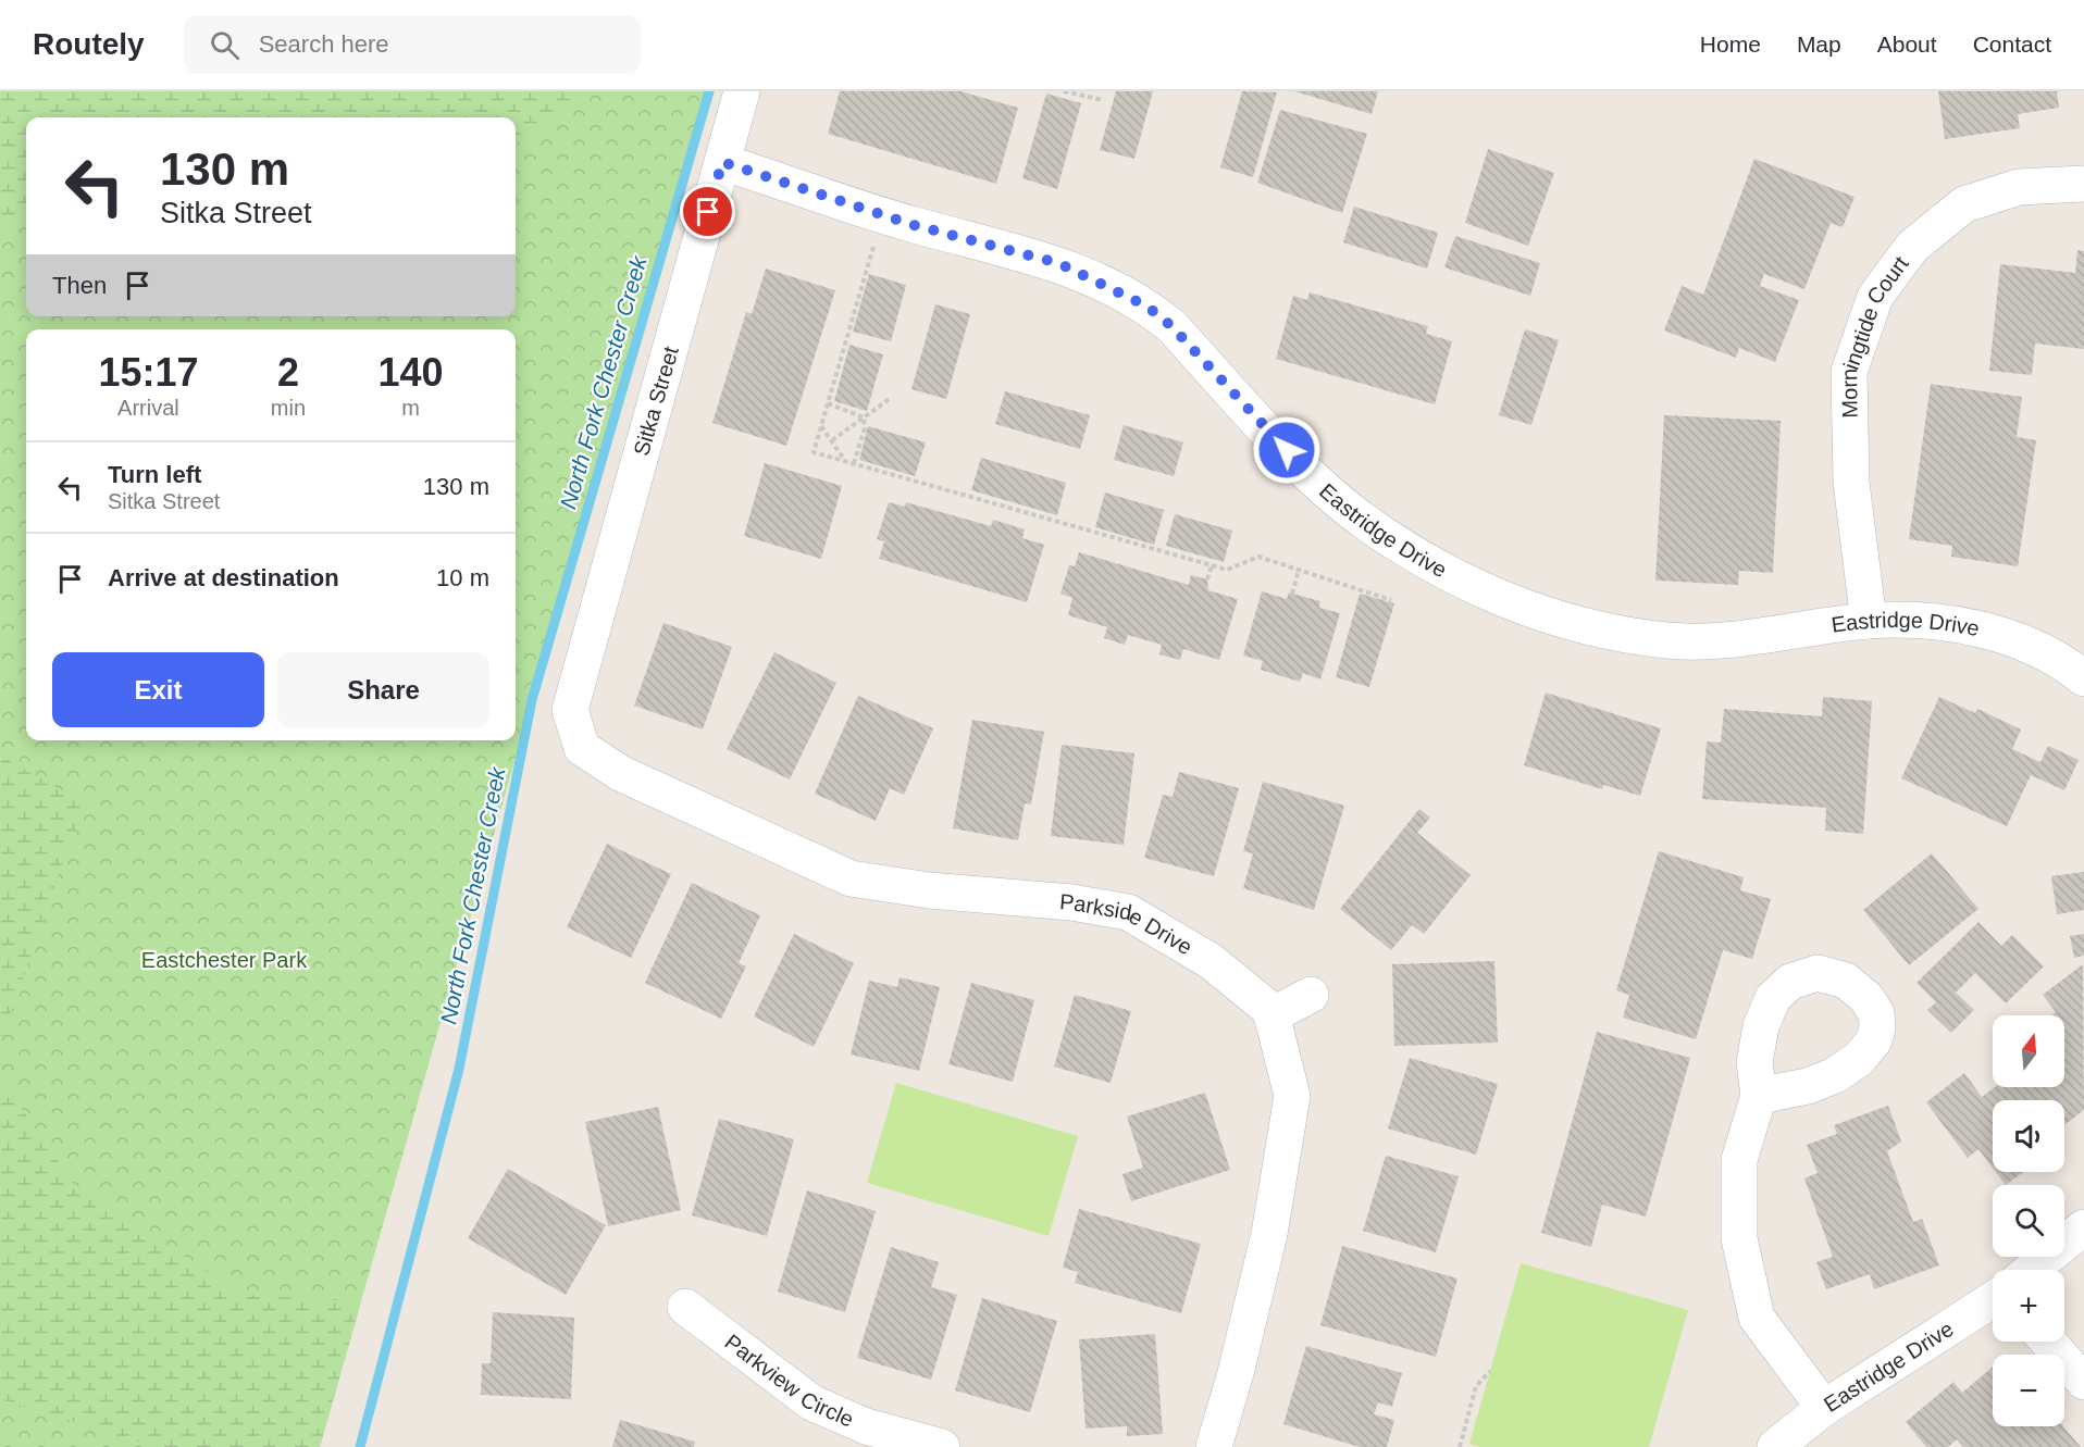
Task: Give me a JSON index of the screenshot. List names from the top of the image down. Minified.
{"streets":{"street":["Morningtide Court","Sitka Street","Eastridge Drive","Parkside Drive","Parkview Circle"]},"crossings":[["Morningtide Court","Eastridge Drive"],["Sitka Street","Eastridge Drive"],["Sitka Street","Parkside Drive"]],"water":["North Fork Chester Creek"],"parks":["Eastchester Park"],"north":"top","page":{"header":"Routely","search":"Search here","nav":["Home","Map","About","Contact"],"turn":["130 m","Sitka Street"],"then":"Then","eta":["15:17","Arrival","2","min","140","m"],"list":[{"name":"Turn left","note":"Sitka Street","value":"130 m"},{"name":"Arrive at destination","value":"10 m"}],"buttons":["Exit","Share"],"map_buttons":["+","−"]}}
